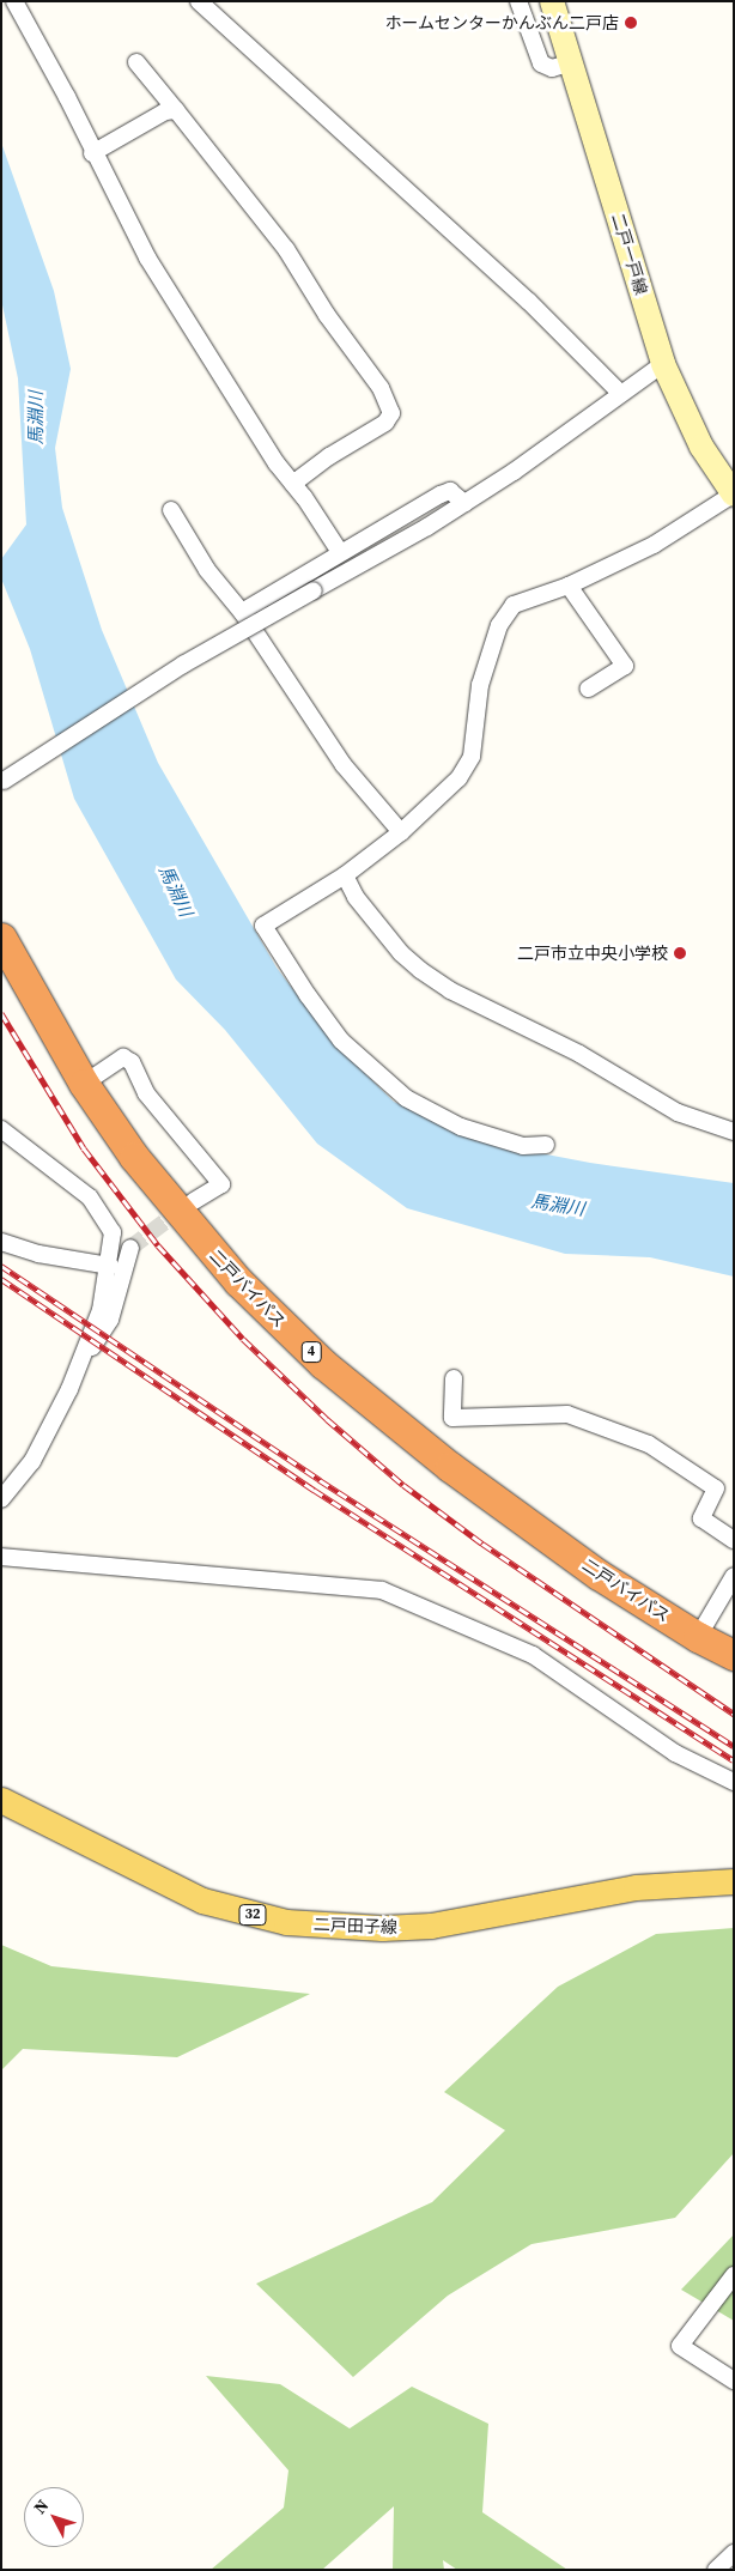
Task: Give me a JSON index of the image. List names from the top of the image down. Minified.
{"streets":{"highway":["二戸バイパス","4"],"main road":["二戸一戸線","32","二戸田子線"]},"water":["馬淵川"],"places":["ホームセンターかんぶん二戸店","二戸市立中央小学校"],"north":"top left"}
